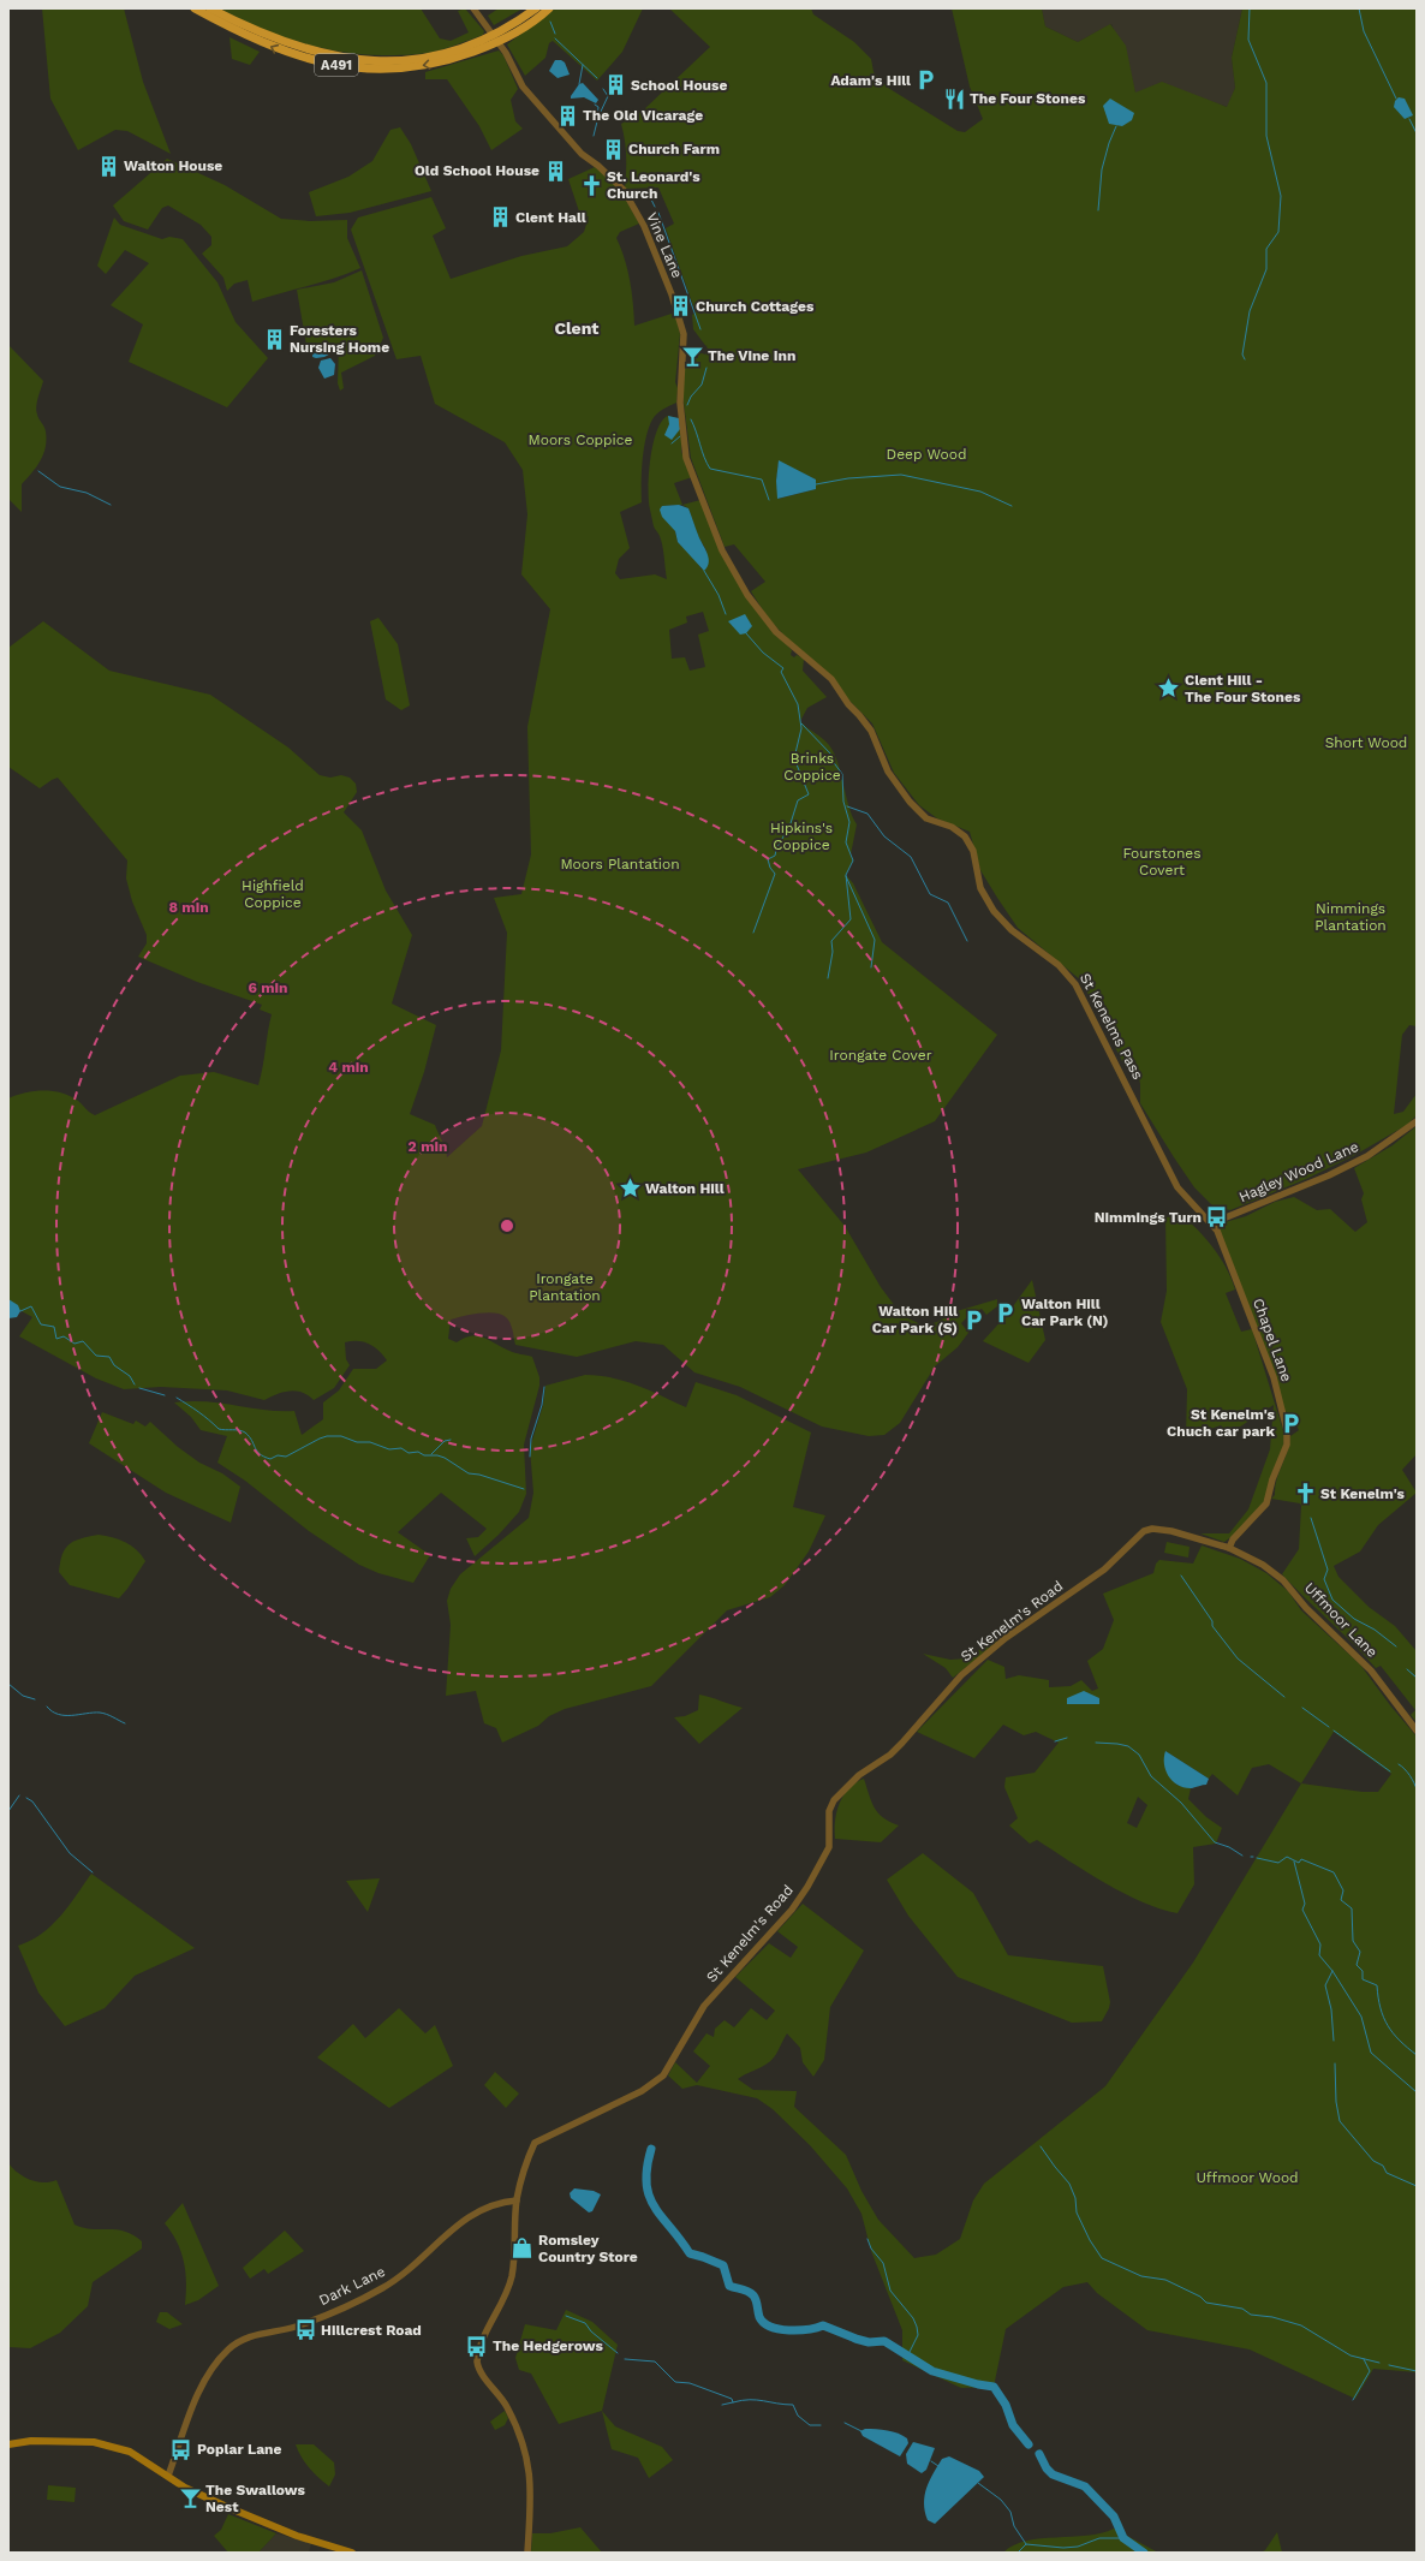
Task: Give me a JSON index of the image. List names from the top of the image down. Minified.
{"streets":{"highway":["A491"],"street":["Vine Lane","St Kenelms Pass","Hagley Wood Lane","Chapel Lane","Uffmoor Lane","St Kenelm's Road","Dark Lane"]},"crossings":[["Vine Lane","St Kenelms Pass"],["St Kenelms Pass","Chapel Lane"],["Hagley Wood Lane","Chapel Lane"],["Chapel Lane","Uffmoor Lane"],["Chapel Lane","St Kenelm's Road"],["Uffmoor Lane","St Kenelm's Road"],["St Kenelm's Road","Dark Lane"]],"districts":["Clent"],"parks":["Moors Coppice","Deep Wood","Short Wood","Brinks Coppice","Hipkins's Coppice","Fourstones Covert","Moors Plantation","Highfield Coppice","Nimmings Plantation","Irongate Cover","Irongate Plantation","Uffmoor Wood"],"places":{"parking":["Adam's Hill","Walton Hill Car Park (N)","Walton Hill Car Park (S)","St Kenelm's Chuch car park"],"building":["School House","The Old Vicarage","Church Farm","Walton House","Old School House","Clent Hall","Church Cottages","Foresters Nursing Home"],"restaurant":["The Four Stones"],"church":["St. Leonard's Church","St Kenelm's"],"bar":["The Vine Inn","The Swallows Nest"],"place":["Clent Hill - The Four Stones","Walton Hill"],"bus stop":["Nimmings Turn","Hillcrest Road","The Hedgerows","Poplar Lane"],"shop":["Romsley Country Store"]},"rings":["8 min","6 min","4 min","2 min"]}
